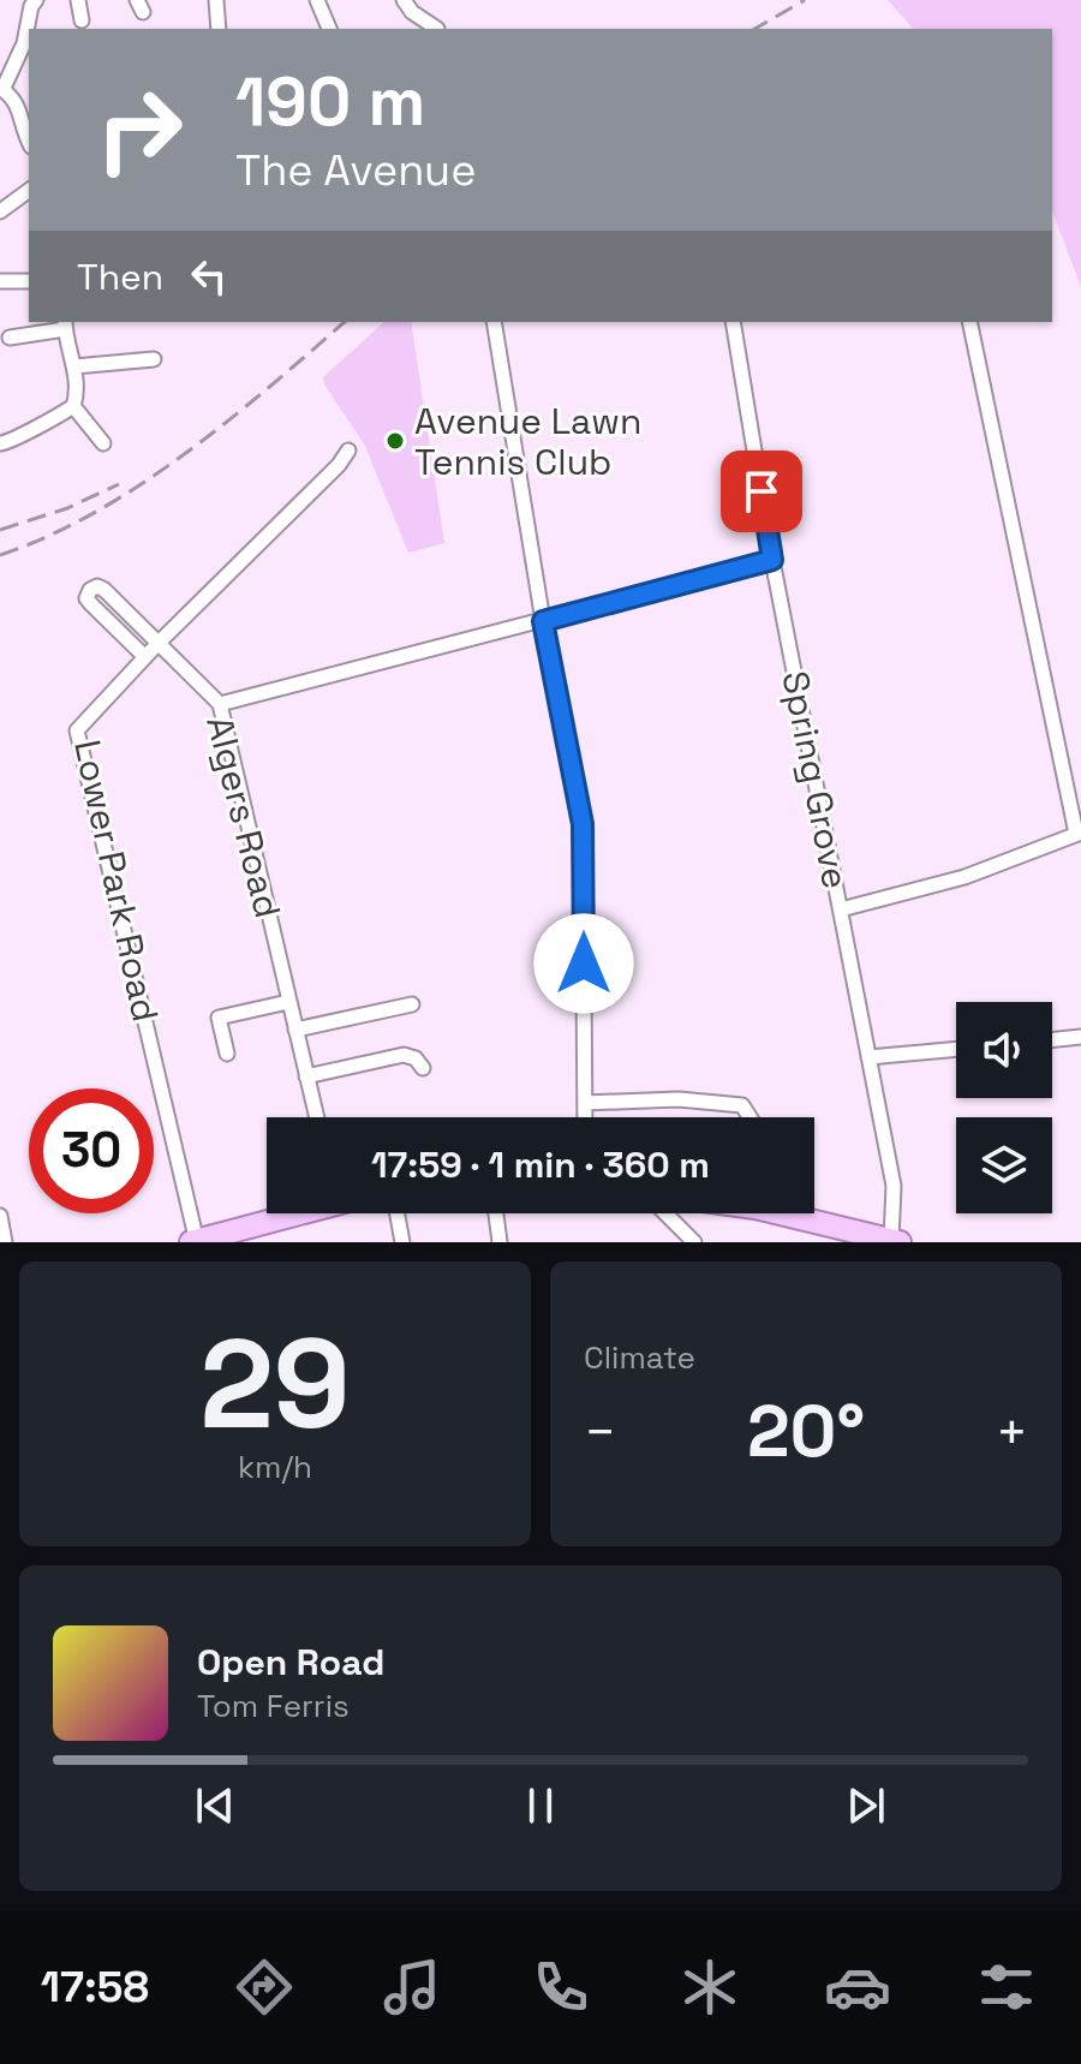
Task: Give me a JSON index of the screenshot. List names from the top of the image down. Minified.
{"streets":{"street":["Spring Grove","Algers Road","Lower Park Road"]},"crossings":[["Algers Road","Lower Park Road"]],"places":["Avenue Lawn Tennis Club"],"page":{"turn":["190 m","The Avenue"],"then":"Then","limit":"30","trip":"17:59 · 1 min · 360 m","tile":[["29","km/h"],"Climate"],"heat":["−","20°","+"],"song":["Open Road","Tom Ferris"],"tabs":"17:58"}}
